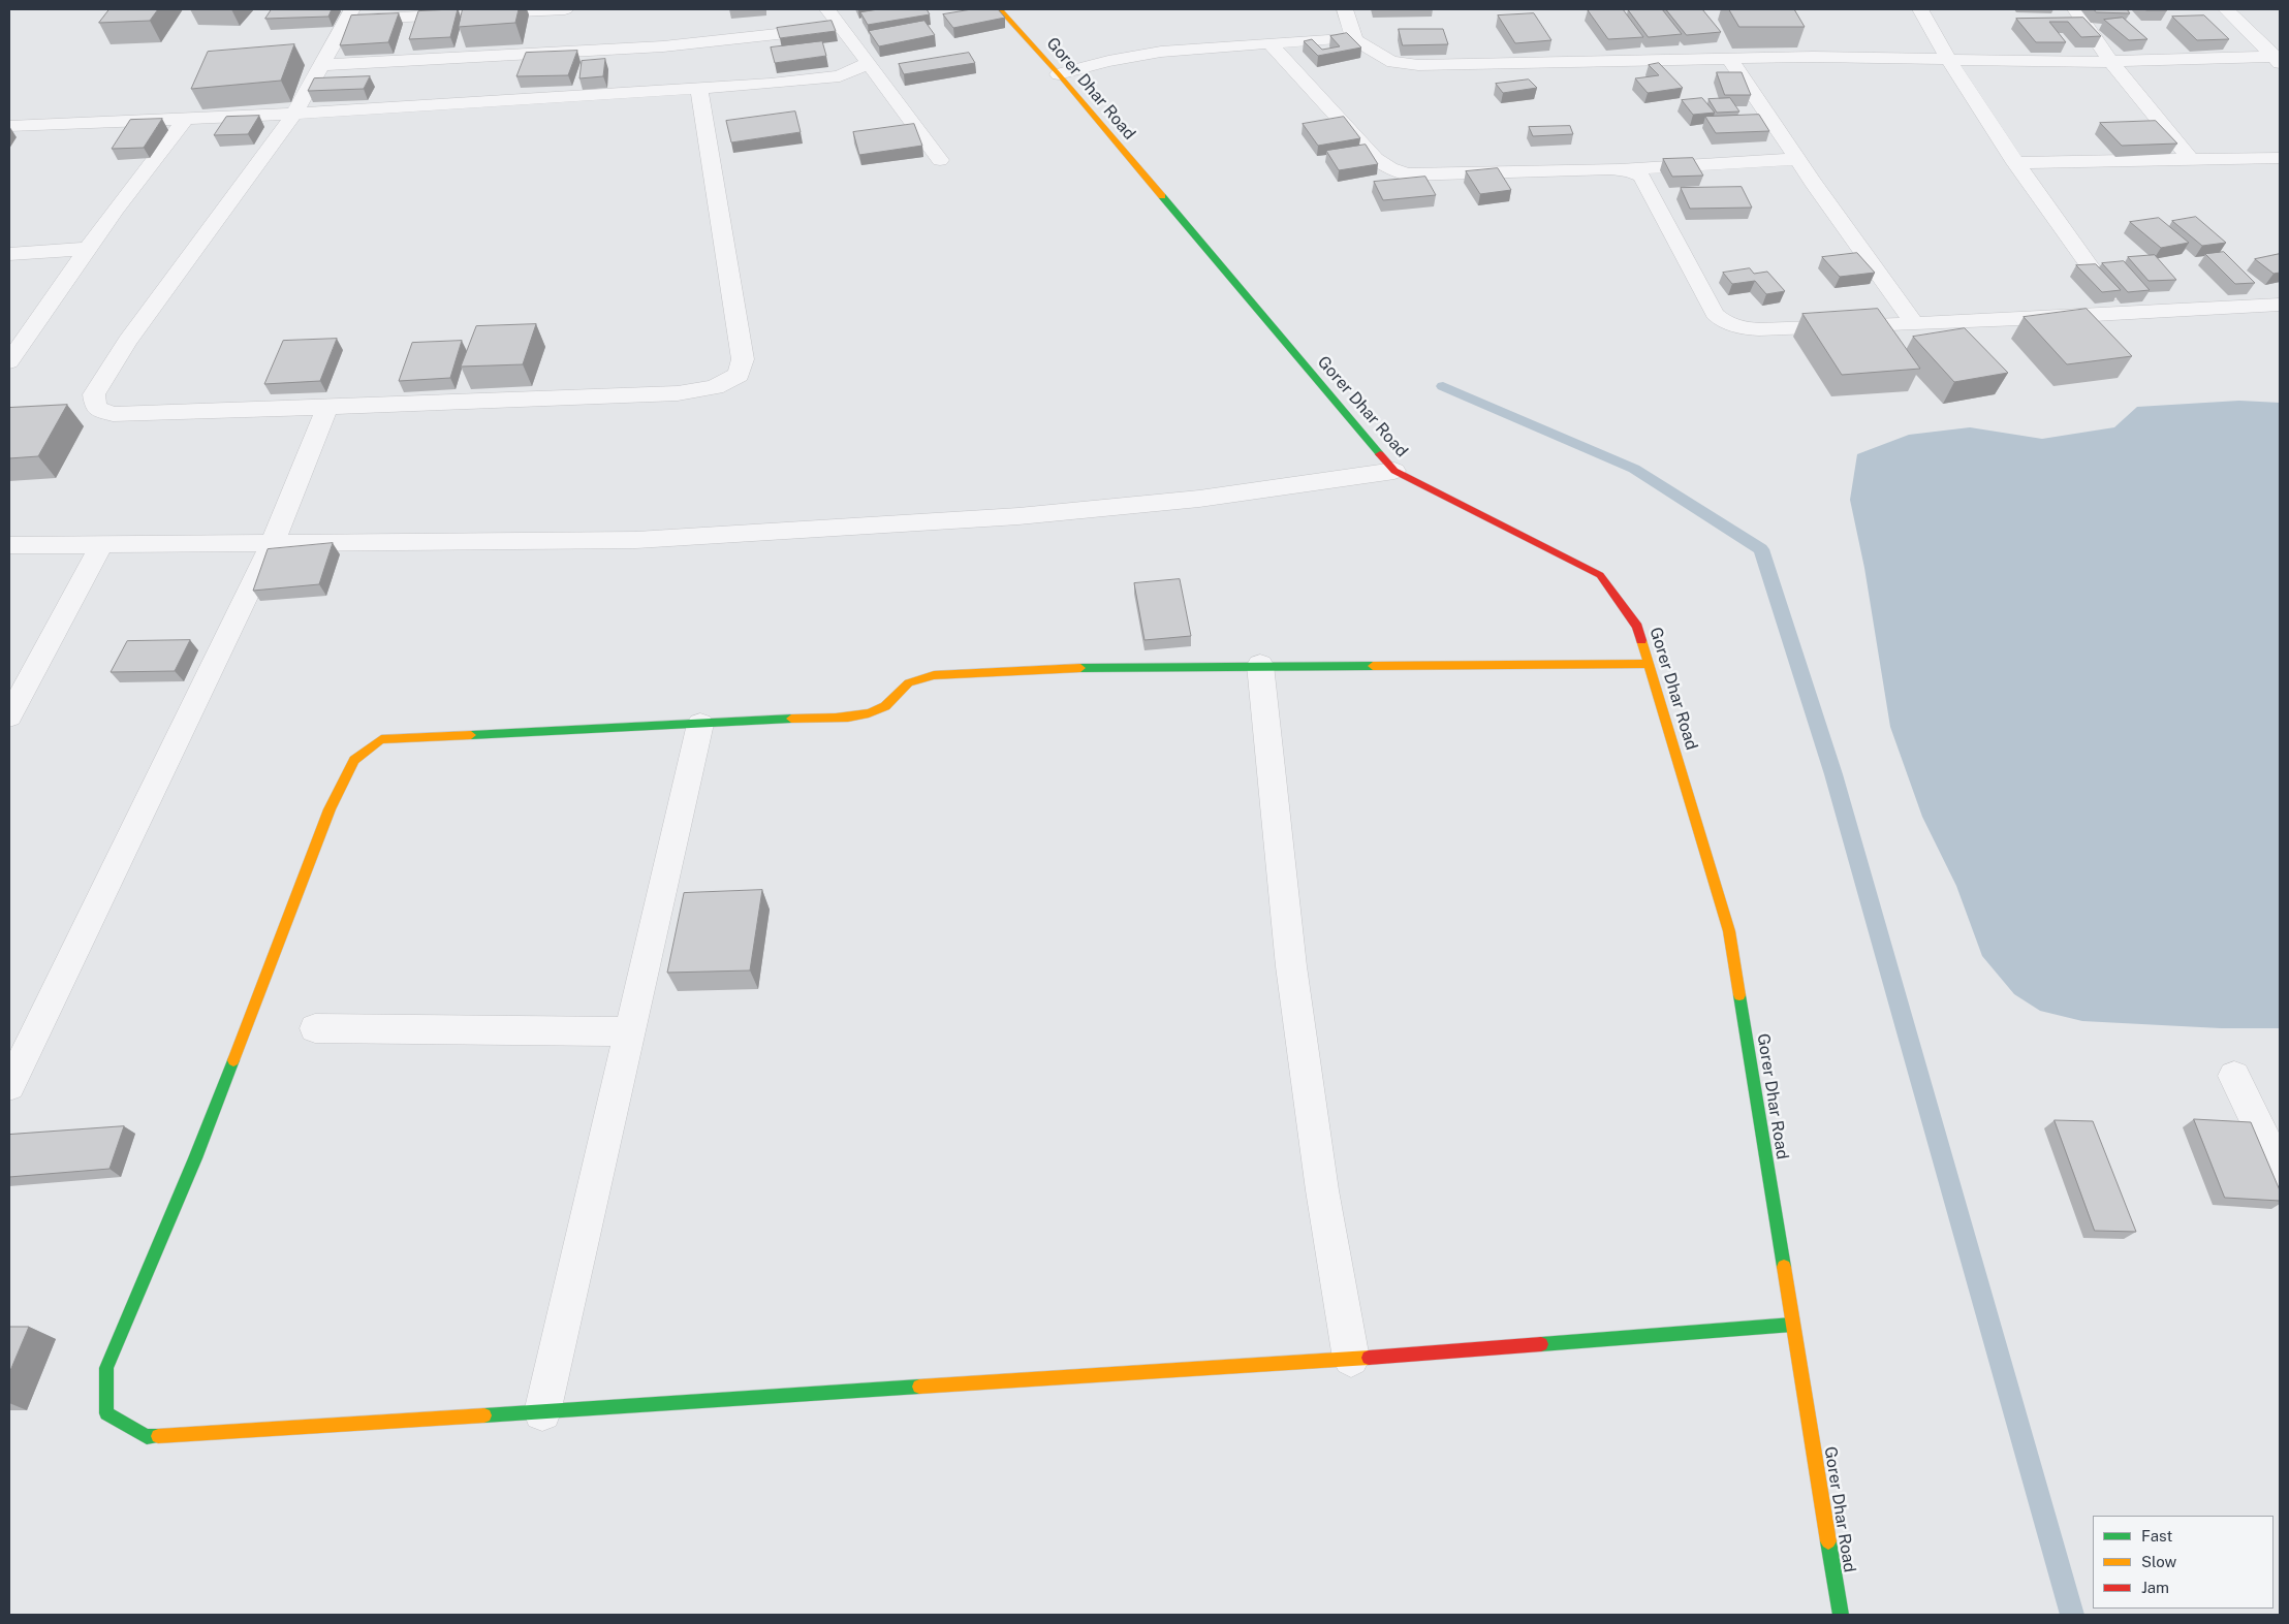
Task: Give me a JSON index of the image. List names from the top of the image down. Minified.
{"streets":{"street":["Gorer Dhar Road"]},"legend":["Fast","Slow","Jam"]}
